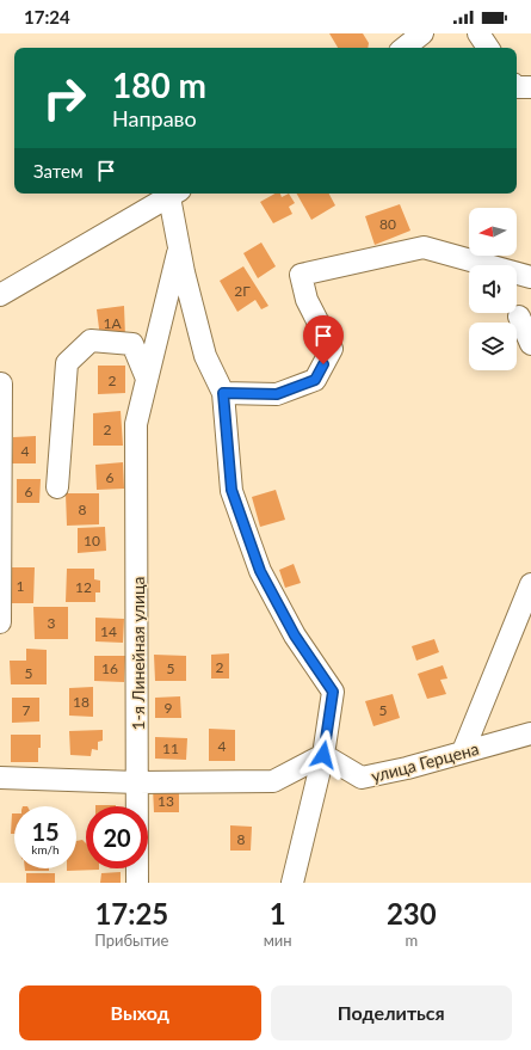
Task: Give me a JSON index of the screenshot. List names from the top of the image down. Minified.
{"streets":{"street":["1-я Линейная улица","улица Герцена"]},"house_numbers":["80","2Г","1А","2","2","4","6","6","8","10","1","12","3","14","2","16","5","5","18","9","7","5","4","11","13","8"],"north":"left","page":{"status":"17:24","turn":["180 m","Направо"],"then":"Затем","speed":"15 km/h","limit":"20","eta":["17:25","Прибытие","1","мин","230","m"],"buttons":["Выход","Поделиться"]}}
